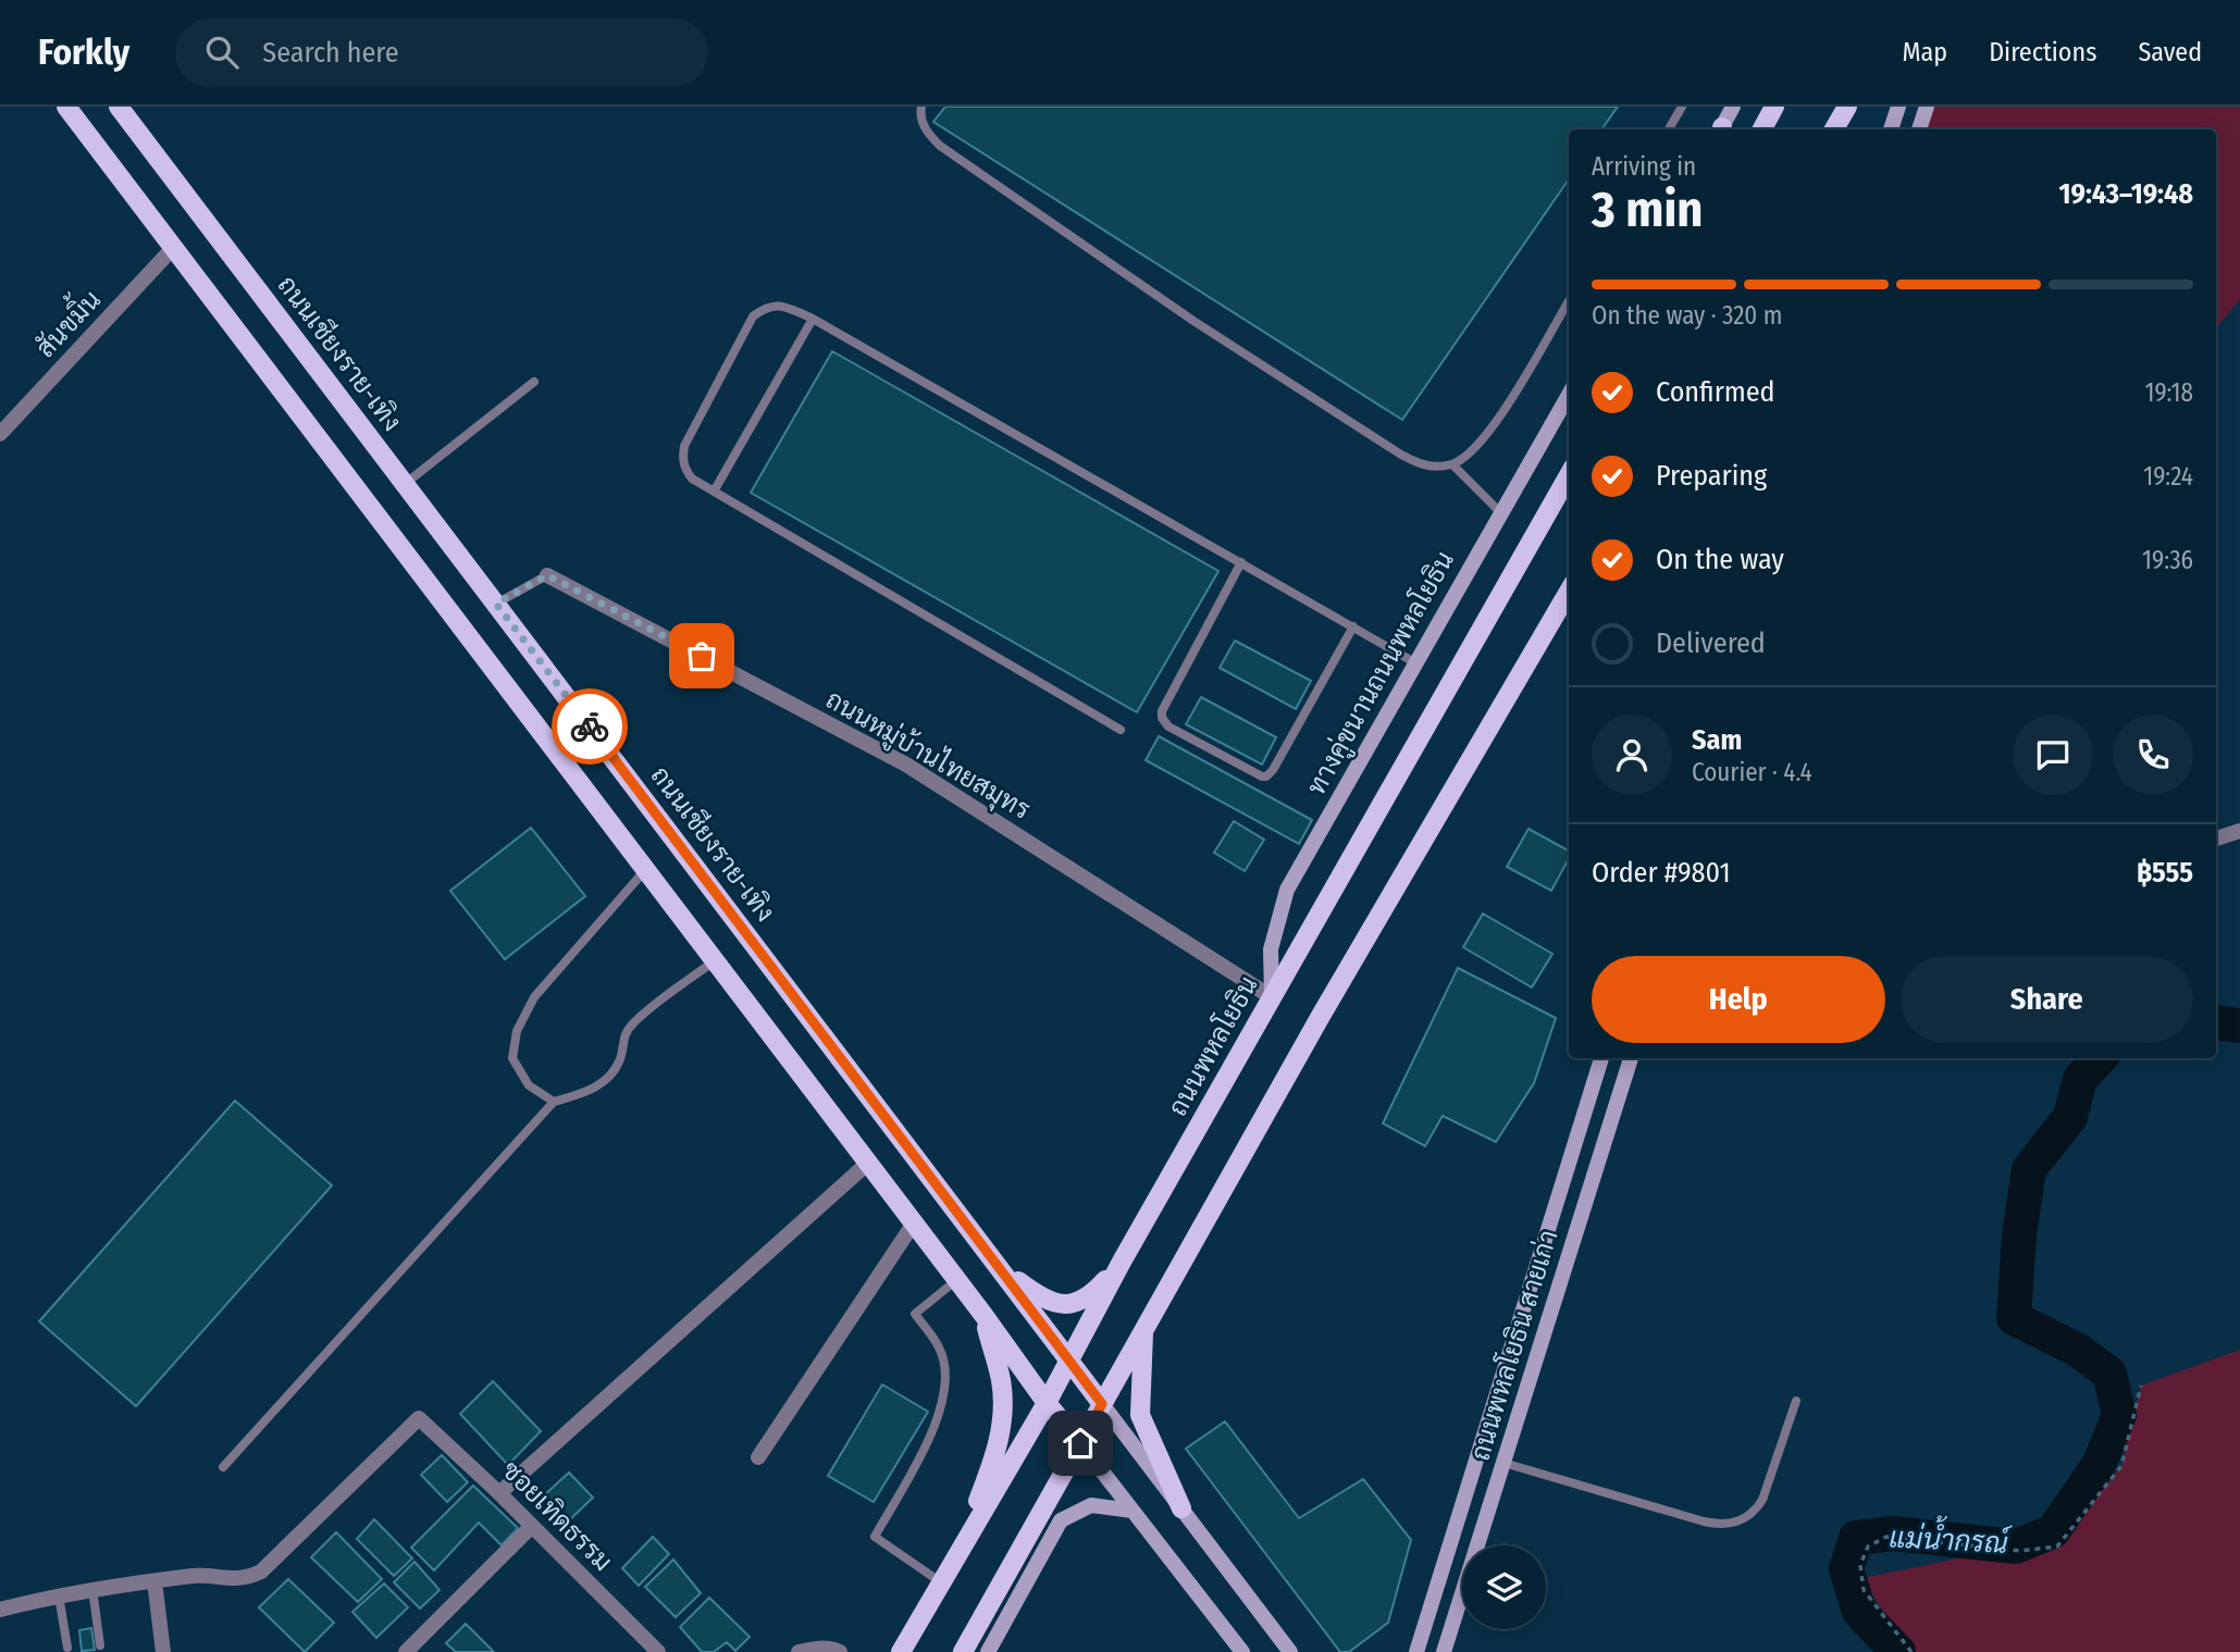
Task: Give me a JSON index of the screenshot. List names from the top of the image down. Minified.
{"streets":{"main road":["ถนนเชียงราย-เทิง","ทางคู่ขนานถนนพหลโยธิน","ถนนพหลโยธิน","ถนนพหลโยธิน สายเก่า"],"street":["สันขมิ้น","ถนนหมู่บ้านไทยสมุทร","ซอยเทิดธรรม"]},"crossings":[["ถนนเชียงราย-เทิง","ถนนพหลโยธิน"],["ทางคู่ขนานถนนพหลโยธิน","ถนนหมู่บ้านไทยสมุทร"],["ทางคู่ขนานถนนพหลโยธิน","ถนนพหลโยธิน"],["ถนนหมู่บ้านไทยสมุทร","ถนนพหลโยธิน"]],"water":["แม่น้ำกรณ์"],"page":{"header":"Forkly","search":"Search here","nav":["Map","Directions","Saved"],"heading":["3 min","Arriving in","19:43–19:48"],"panel":["Sam","Courier · 4.4","Order #9801","฿555"],"bar":"On the way · 320 m","list":[["Confirmed","19:18"],["Preparing","19:24"],["On the way","19:36"],"Delivered"],"buttons":["Help","Share"]}}
